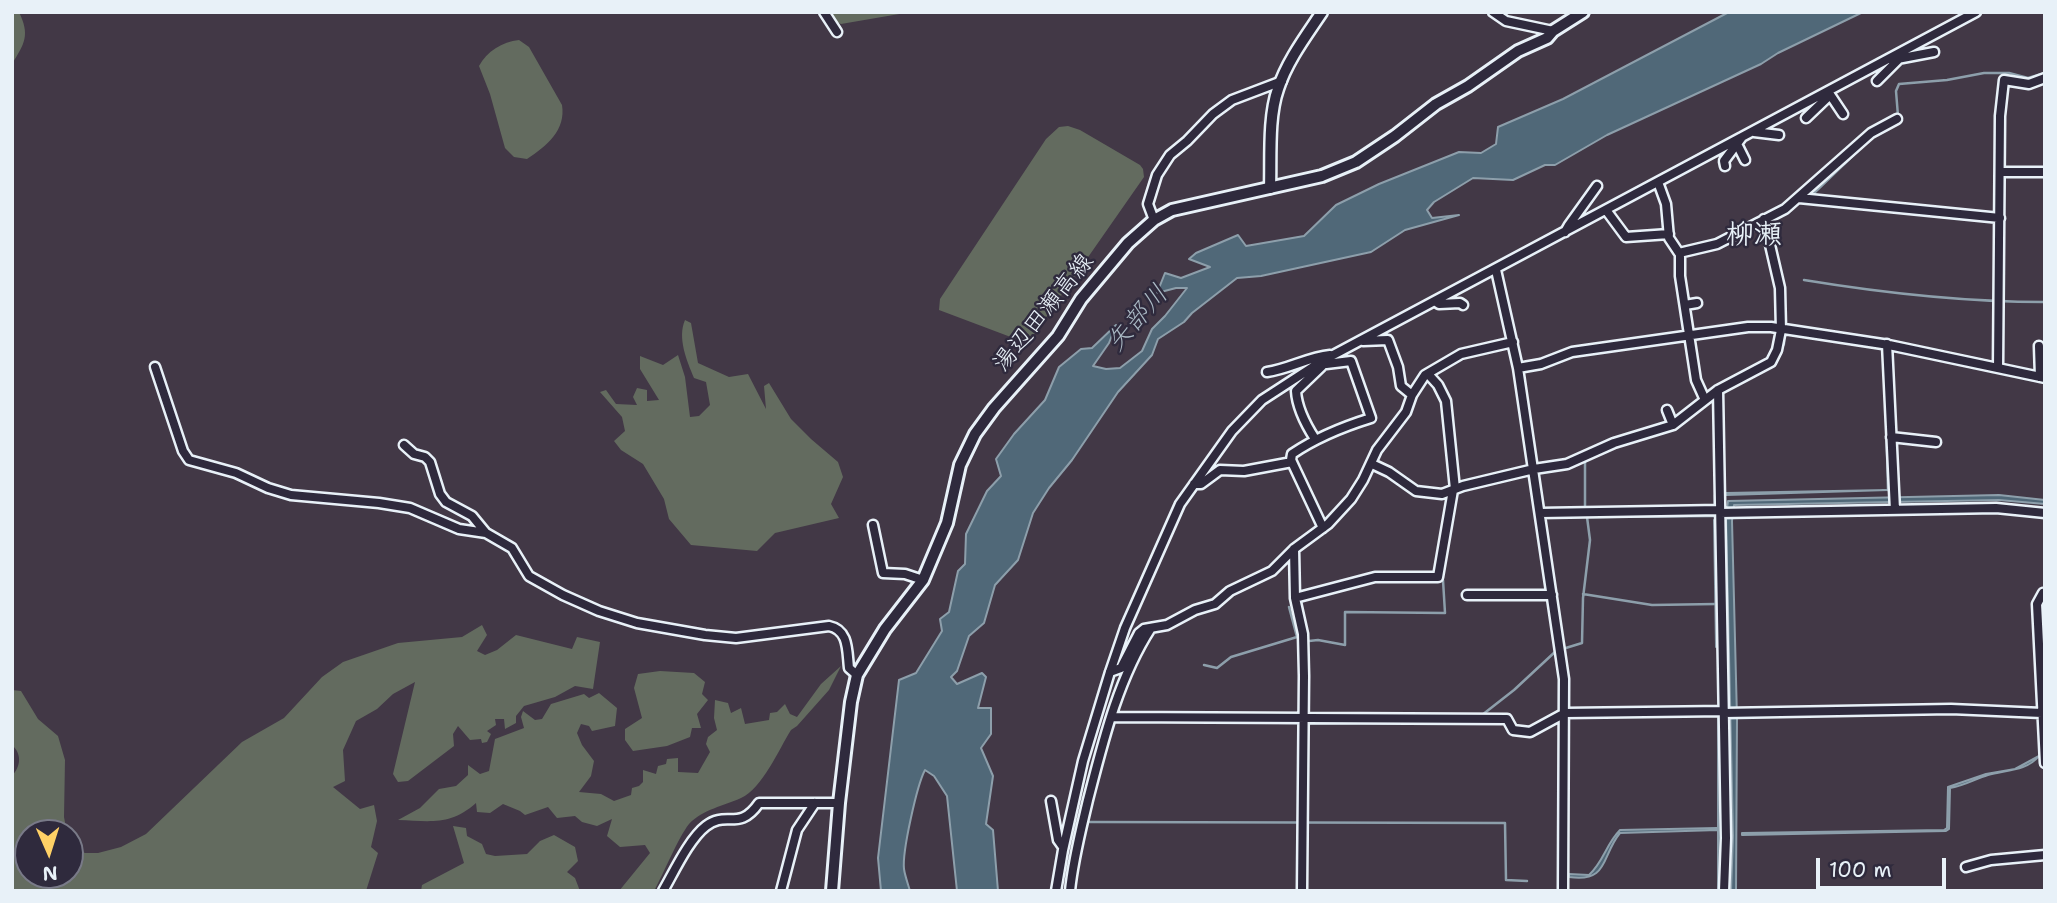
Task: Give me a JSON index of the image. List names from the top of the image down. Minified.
{"streets":{"main road":["湯辺田瀬高線"]},"districts":["柳瀬"],"water":["矢部川"],"scale_bar":"100 m","north":"bottom"}
